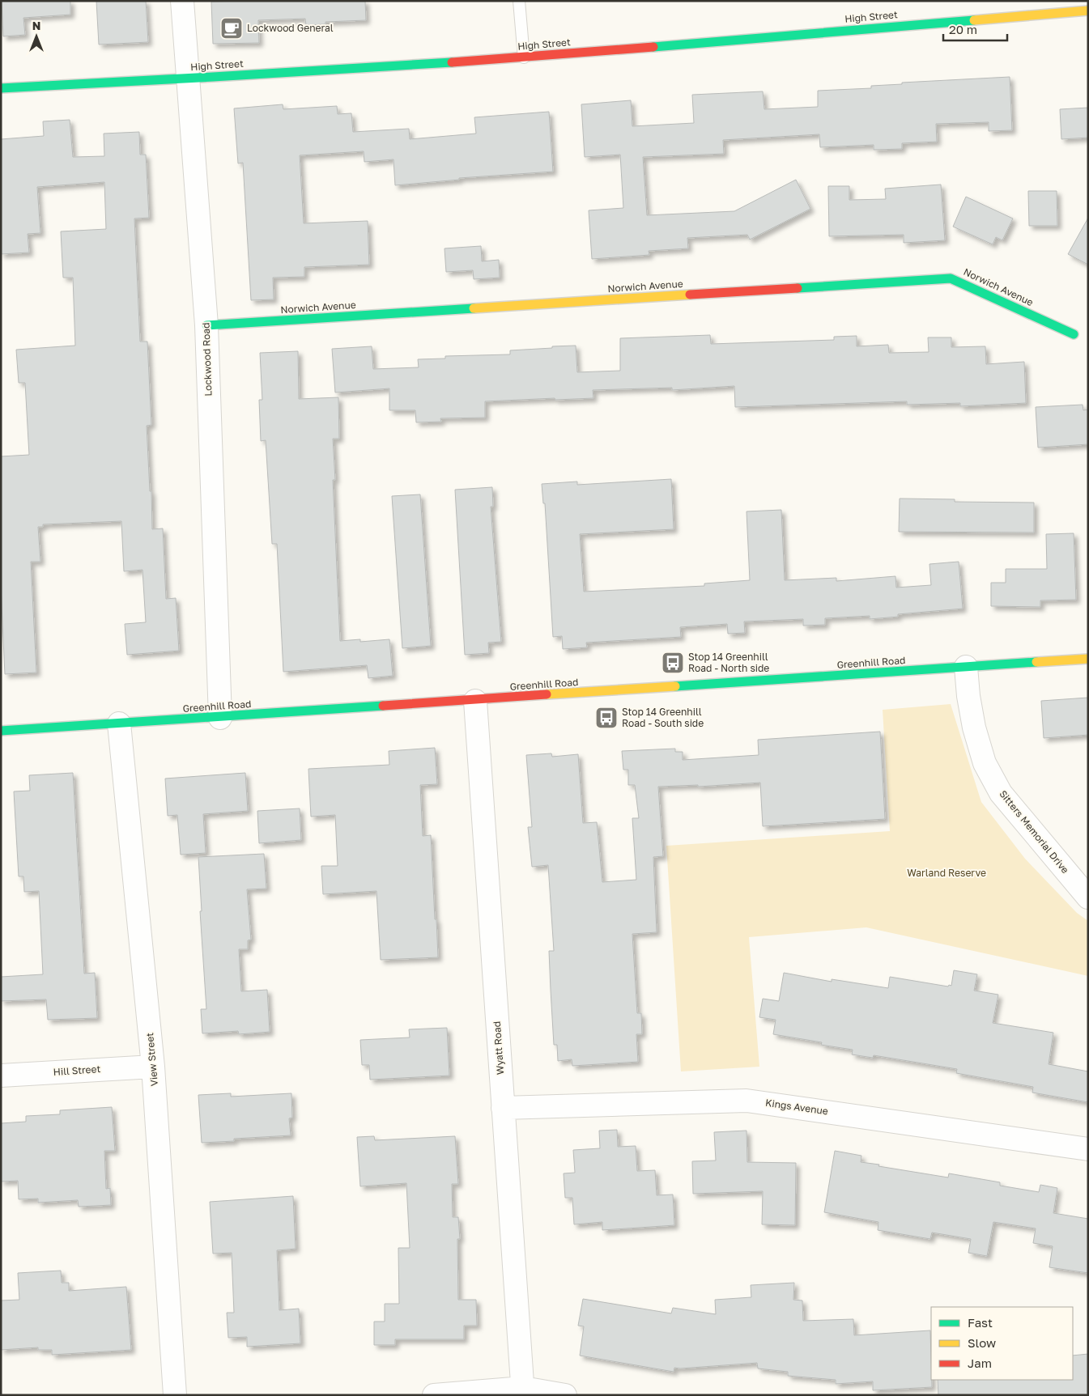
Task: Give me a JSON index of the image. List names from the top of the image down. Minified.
{"streets":{"street":["High Street","Norwich Avenue","Lockwood Road","Greenhill Road","Sitters Memorial Drive","Wyatt Road","View Street","Hill Street","Kings Avenue"]},"crossings":[["High Street","Lockwood Road"],["Norwich Avenue","Lockwood Road"],["Lockwood Road","Greenhill Road"],["Greenhill Road","Sitters Memorial Drive"],["Greenhill Road","Wyatt Road"],["Greenhill Road","View Street"],["Wyatt Road","Kings Avenue"],["View Street","Hill Street"]],"parks":["Warland Reserve"],"places":{"cafe":["Lockwood General"],"bus stop":["Stop 14 Greenhill Road - North side","Stop 14 Greenhill Road - South side"]},"legend":["Fast","Slow","Jam"],"scale_bar":"20 m","north":"top"}
